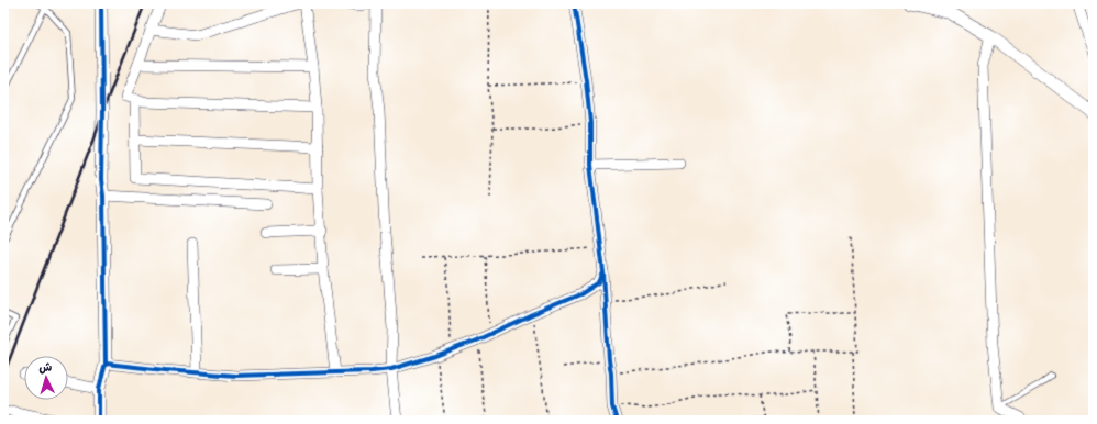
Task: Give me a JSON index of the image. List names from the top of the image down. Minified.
{"north":"top"}
